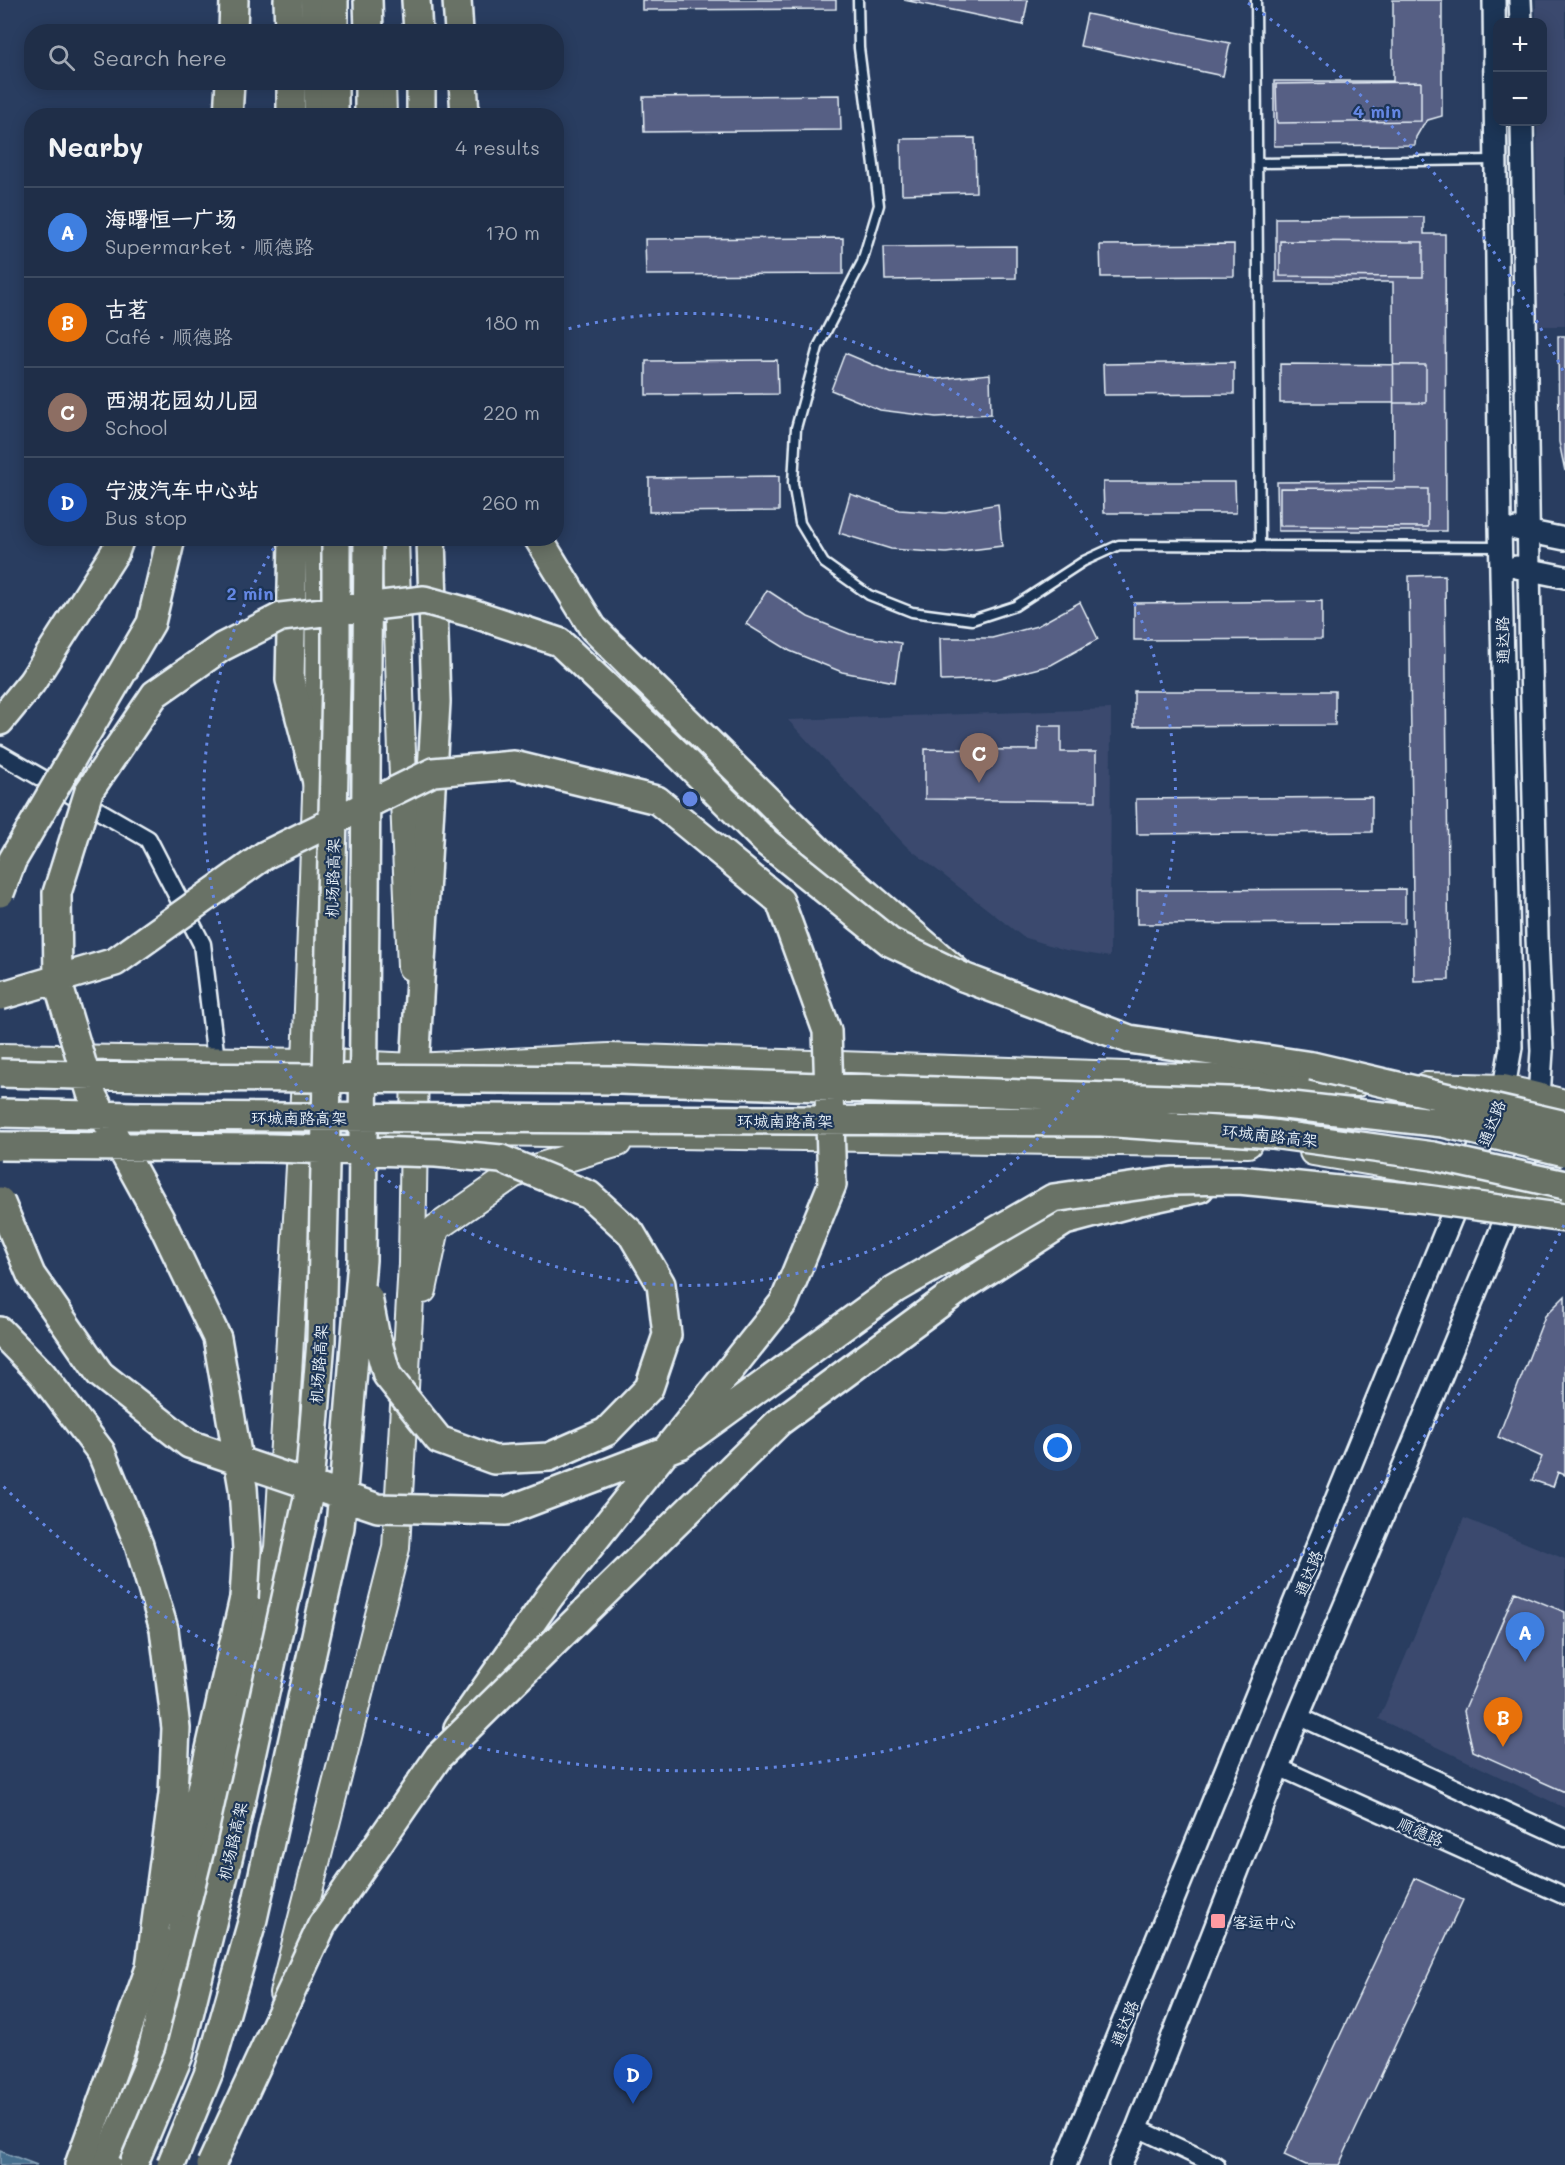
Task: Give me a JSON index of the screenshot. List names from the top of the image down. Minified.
{"streets":{"highway":["机场路高架","环城南路高架"],"street":["通达路","顺德路"]},"crossings":[["通达路","顺德路"]],"places":{"transit":["客运中心"]},"page":{"map_buttons":["+","−"],"search":"Search here","heading":["Nearby","4 results"],"list":[{"mark":"A","name":"海曙恒一广场","note":"Supermarket · 顺德路","value":"170 m"},{"mark":"B","name":"古茗","note":"Café · 顺德路","value":"180 m"},{"mark":"C","name":"西湖花园幼儿园","note":"School","value":"220 m"},{"mark":"D","name":"宁波汽车中心站","note":"Bus stop","value":"260 m"}],"pins":["C","A","B","D"]},"rings":["4 min","2 min"]}
